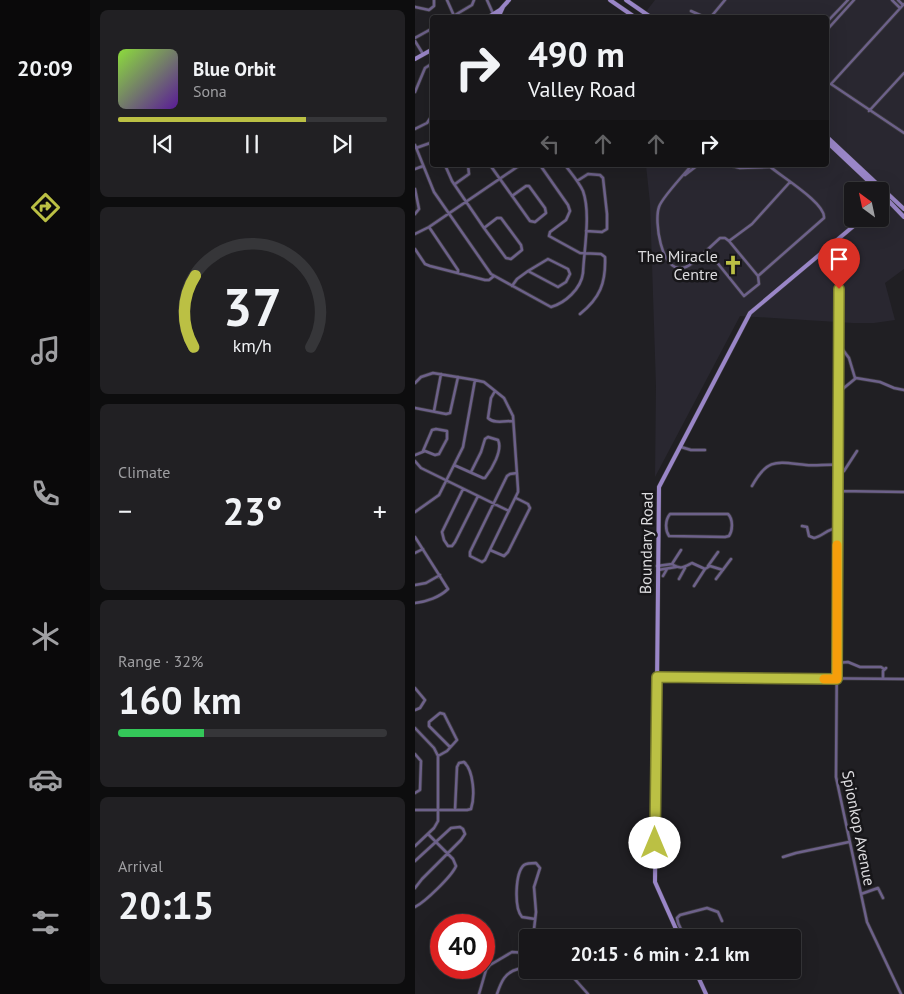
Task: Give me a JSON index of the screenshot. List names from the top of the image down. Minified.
{"streets":{"street":["Boundary Road","Spionkop Avenue"]},"crossings":[["Boundary Road","Spionkop Avenue"]],"places":{"church":["The Miracle Centre"]},"north":"top left","page":{"tabs":"20:09","turn":["490 m","Valley Road"],"song":["Blue Orbit","Sona"],"tile":["Climate",["Range · 32%","160 km"],["Arrival","20:15"]],"heat":["−","23°","+"],"limit":"40","trip":"20:15 · 6 min · 2.1 km","gauge":["37","km/h"]}}
